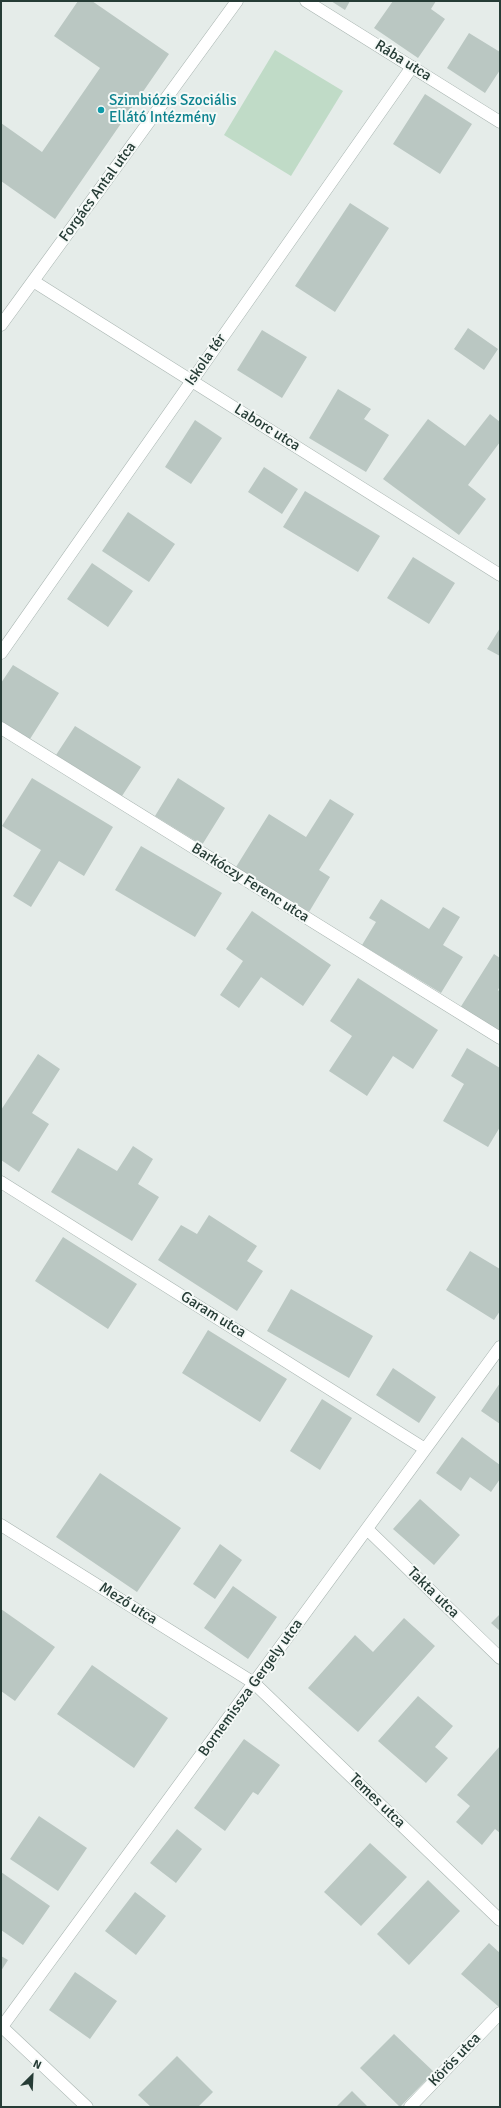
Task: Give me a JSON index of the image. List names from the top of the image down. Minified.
{"streets":{"street":["Rába utca","Forgács Antal utca","Iskola tér","Laborc utca","Barkóczy Ferenc utca","Garam utca","Takta utca","Mező utca","Bornemissza Gergely utca","Temes utca","Körös utca"]},"crossings":[["Rába utca","Iskola tér"],["Forgács Antal utca","Laborc utca"],["Iskola tér","Laborc utca"],["Garam utca","Bornemissza Gergely utca"],["Takta utca","Bornemissza Gergely utca"],["Mező utca","Bornemissza Gergely utca"],["Mező utca","Temes utca"],["Bornemissza Gergely utca","Temes utca"]],"places":["Szimbiózis Szociális Ellátó Intézmény"],"north":"top right"}
